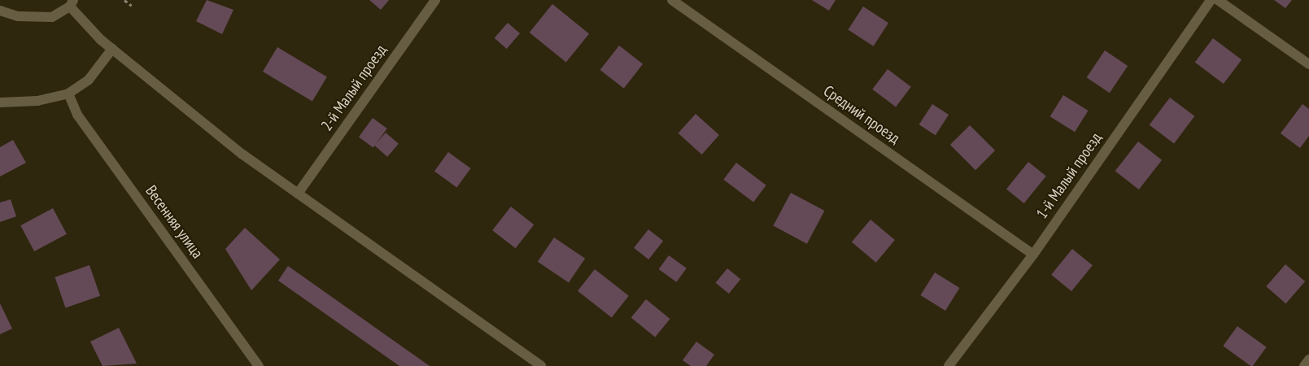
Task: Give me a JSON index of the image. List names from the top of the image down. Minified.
{"streets":{"street":["2-й Малый проезд","Средний проезд","1-й Малый проезд","Весенняя улица"]},"crossings":[["Средний проезд","1-й Малый проезд"]]}
